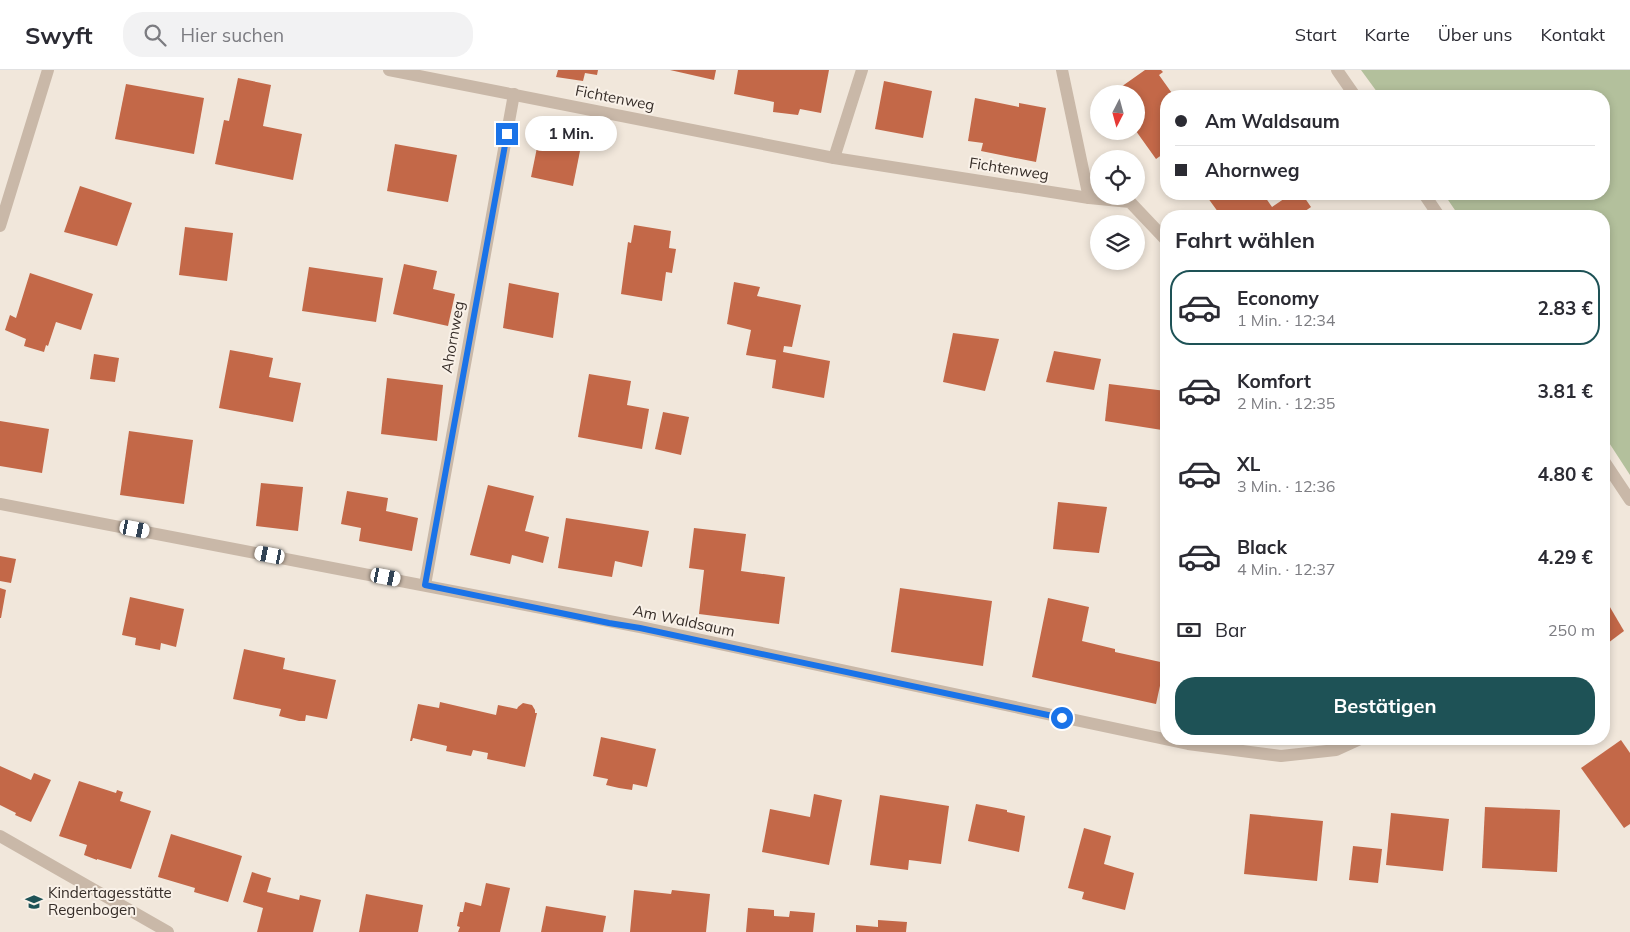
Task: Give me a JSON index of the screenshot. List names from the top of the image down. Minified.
{"streets":{"street":["Fichtenweg","Ahornweg","Am Waldsaum"]},"crossings":[["Fichtenweg","Ahornweg"],["Ahornweg","Am Waldsaum"]],"places":{"school or university":["Kindertagesstätte Regenbogen"]},"north":"bottom","page":{"header":"Swyft","search":"Hier suchen","nav":["Start","Karte","Über uns","Kontakt"],"banner":["Am Waldsaum","Ahornweg"],"bubble":"1 Min.","heading":"Fahrt wählen","list":[{"name":"Economy","note":"1 Min. · 12:34","value":"2.83 €"},{"name":"Komfort","note":"2 Min. · 12:35","value":"3.81 €"},{"name":"XL","note":"3 Min. · 12:36","value":"4.80 €"},{"name":"Black","note":"4 Min. · 12:37","value":"4.29 €"}],"pay":["Bar","250 m"],"buttons":"Bestätigen"}}
